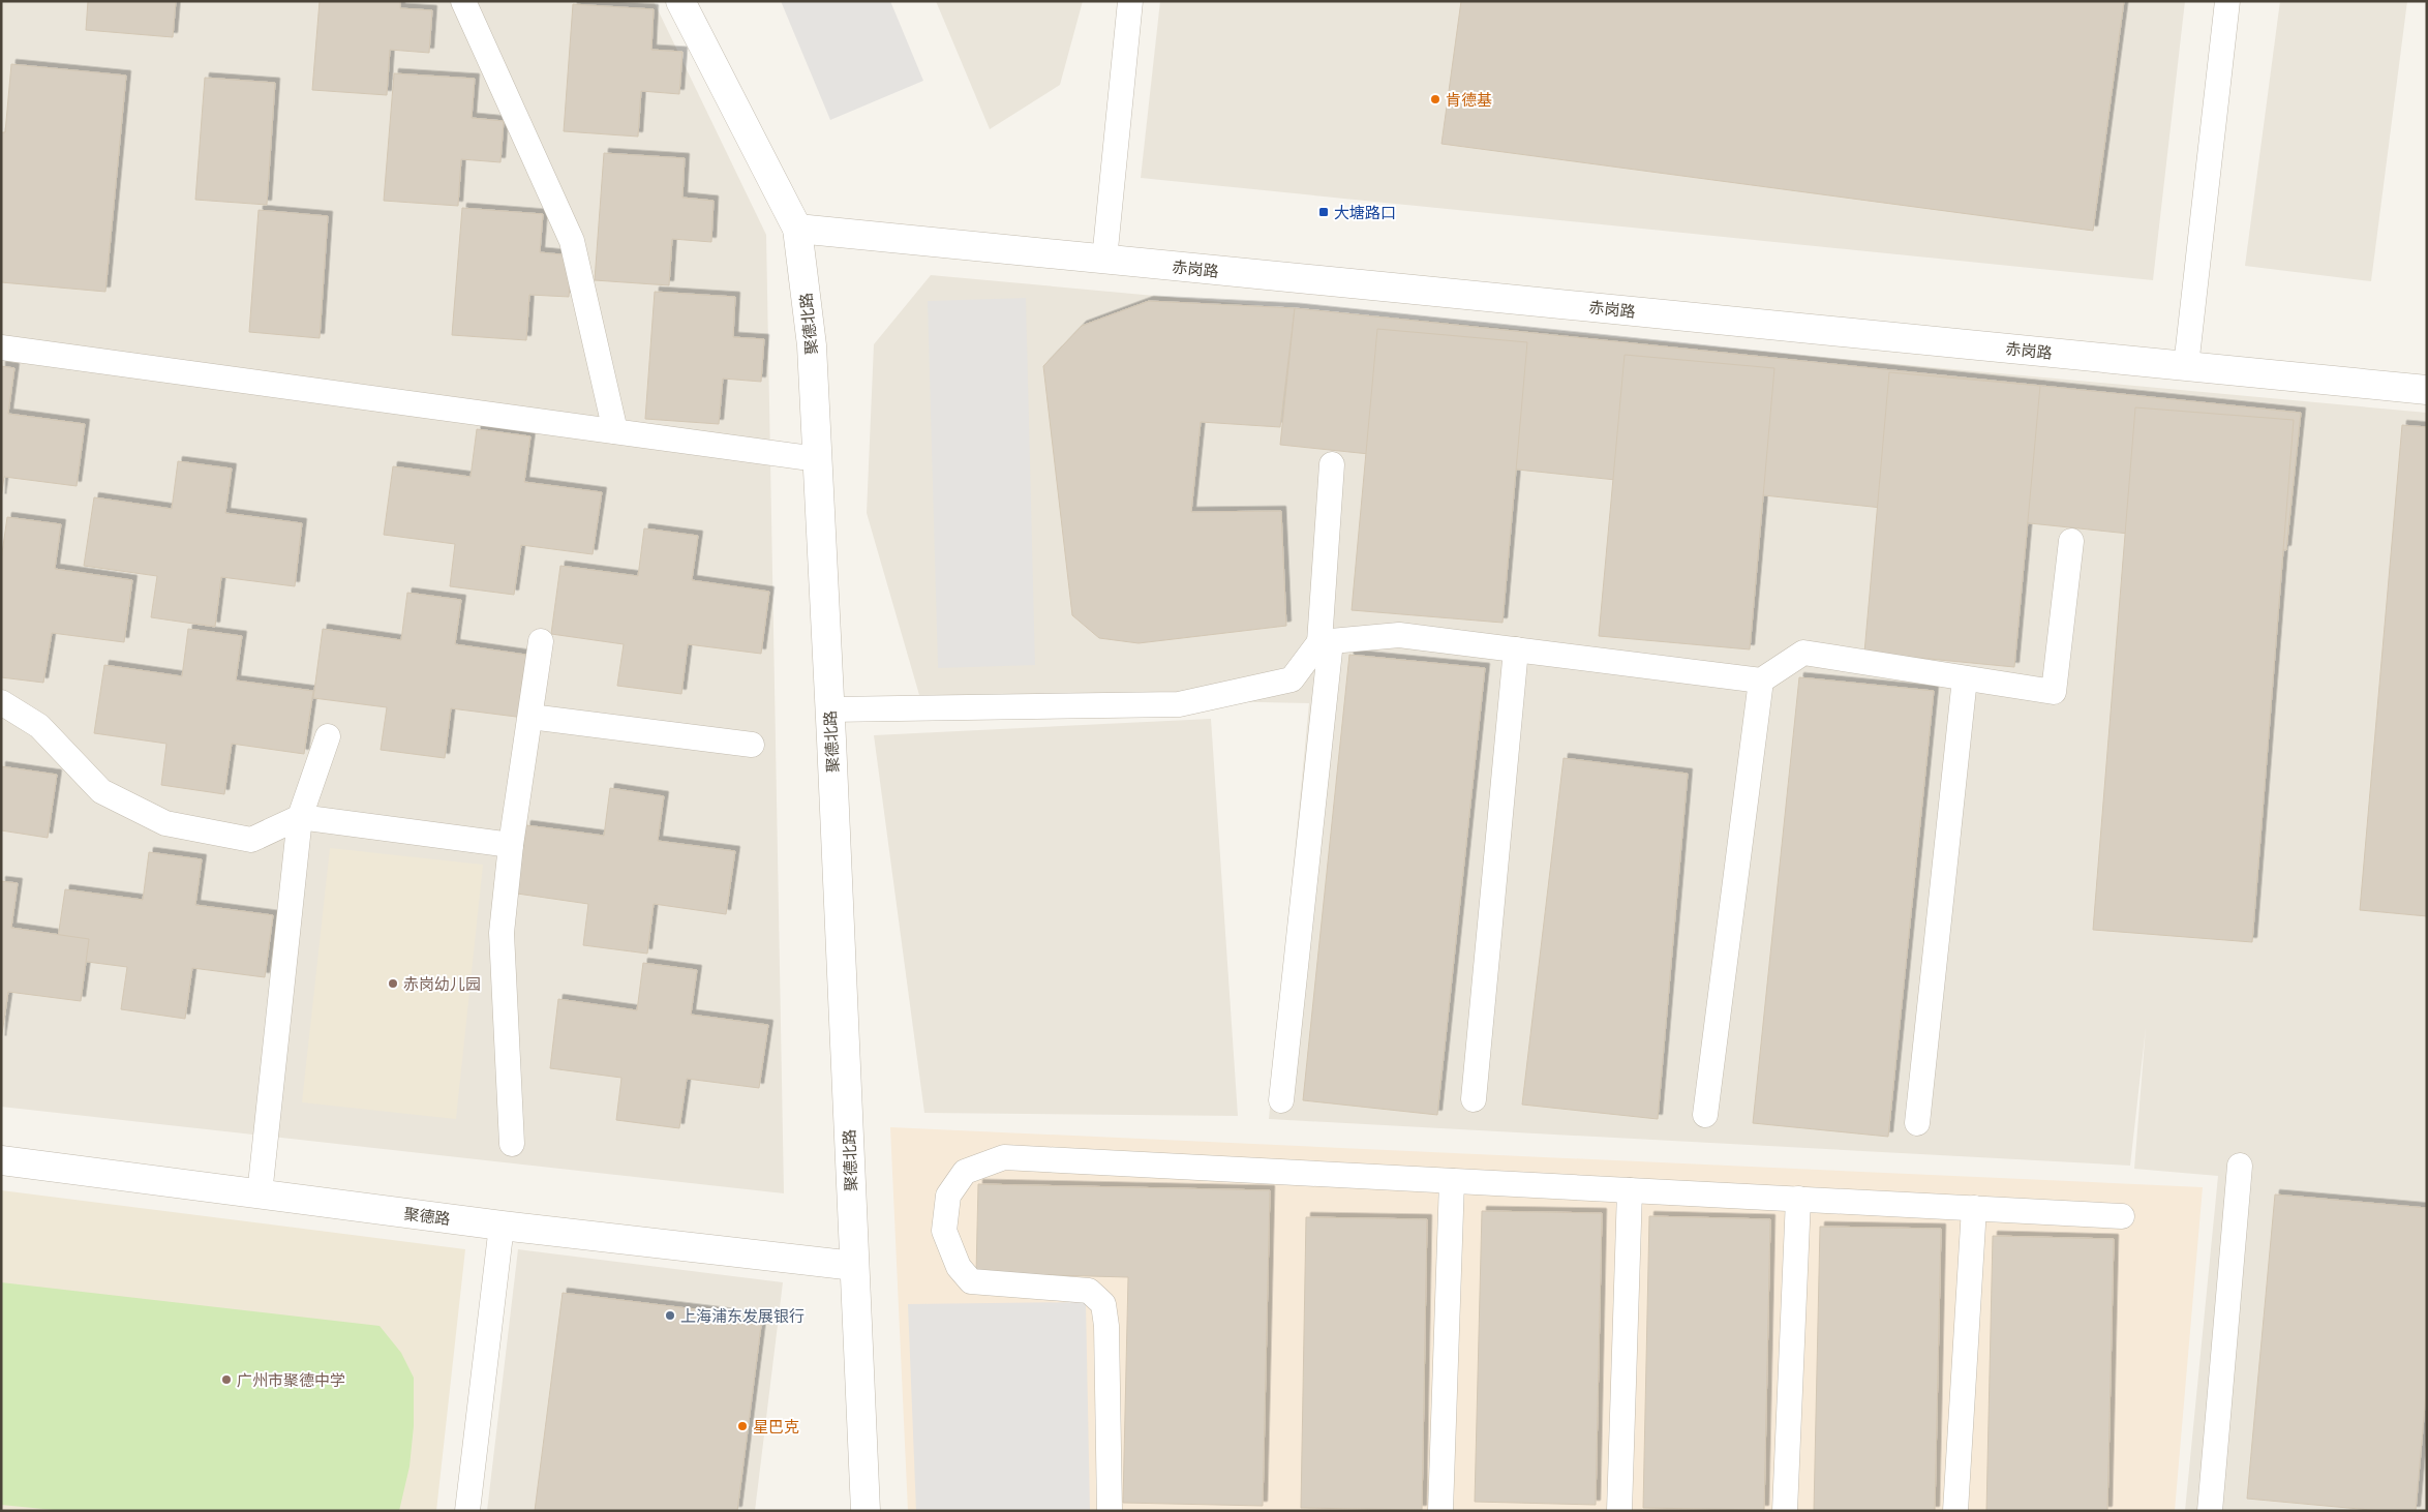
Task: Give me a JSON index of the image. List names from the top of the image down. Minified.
{"streets":{"street":["赤岗路","聚德北路","聚德路"]},"crossings":[["赤岗路","聚德北路"],["聚德北路","聚德路"]],"places":{"other":["肯德基","赤岗幼儿园","上海浦东发展银行","广州市聚德中学","星巴克"],"transit":["大塘路口"]}}
